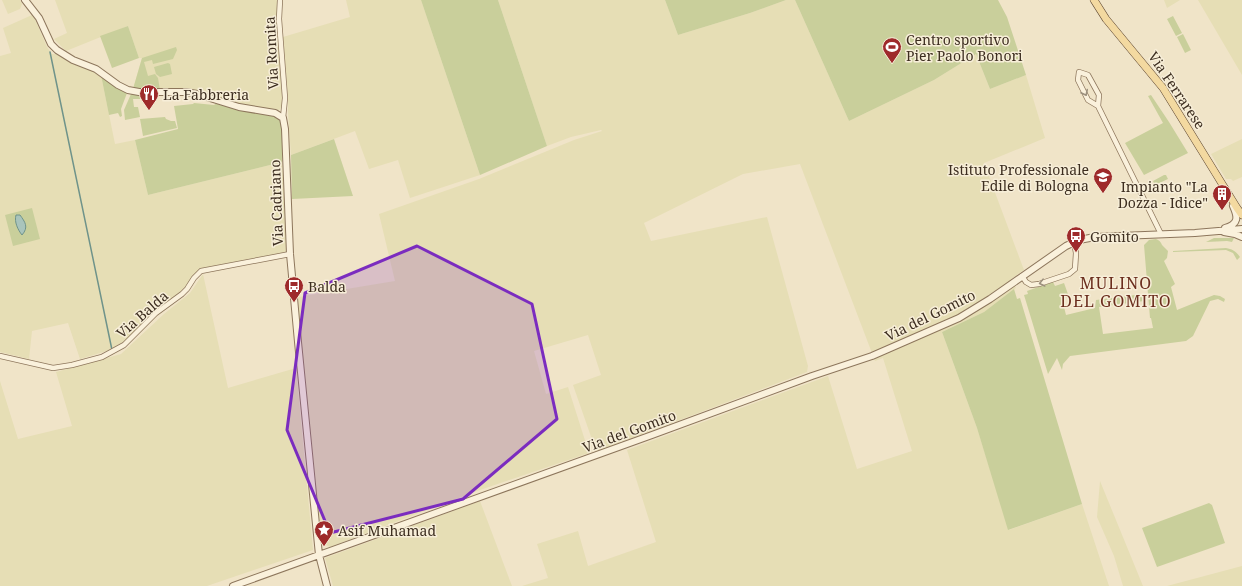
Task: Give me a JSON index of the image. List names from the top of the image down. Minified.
{"streets":{"main road":["Via Ferrarese"],"street":["Via Romita","Via Cadriano","Via Balda","Via del Gomito"]},"crossings":[["Via Romita","Via Cadriano"],["Via Ferrarese","Via del Gomito"],["Via Cadriano","Via Balda"],["Via Cadriano","Via del Gomito"]],"districts":["MULINO DEL GOMITO"],"places":{"sports":["Centro sportivo Pier Paolo Bonori"],"restaurant":["La Fabbreria"],"school or university":["Istituto Professionale Edile di Bologna"],"building":["Impianto \"La Dozza - Idice\""],"bus stop":["Gomito","Balda"],"place":["Asif Muhamad"]}}
